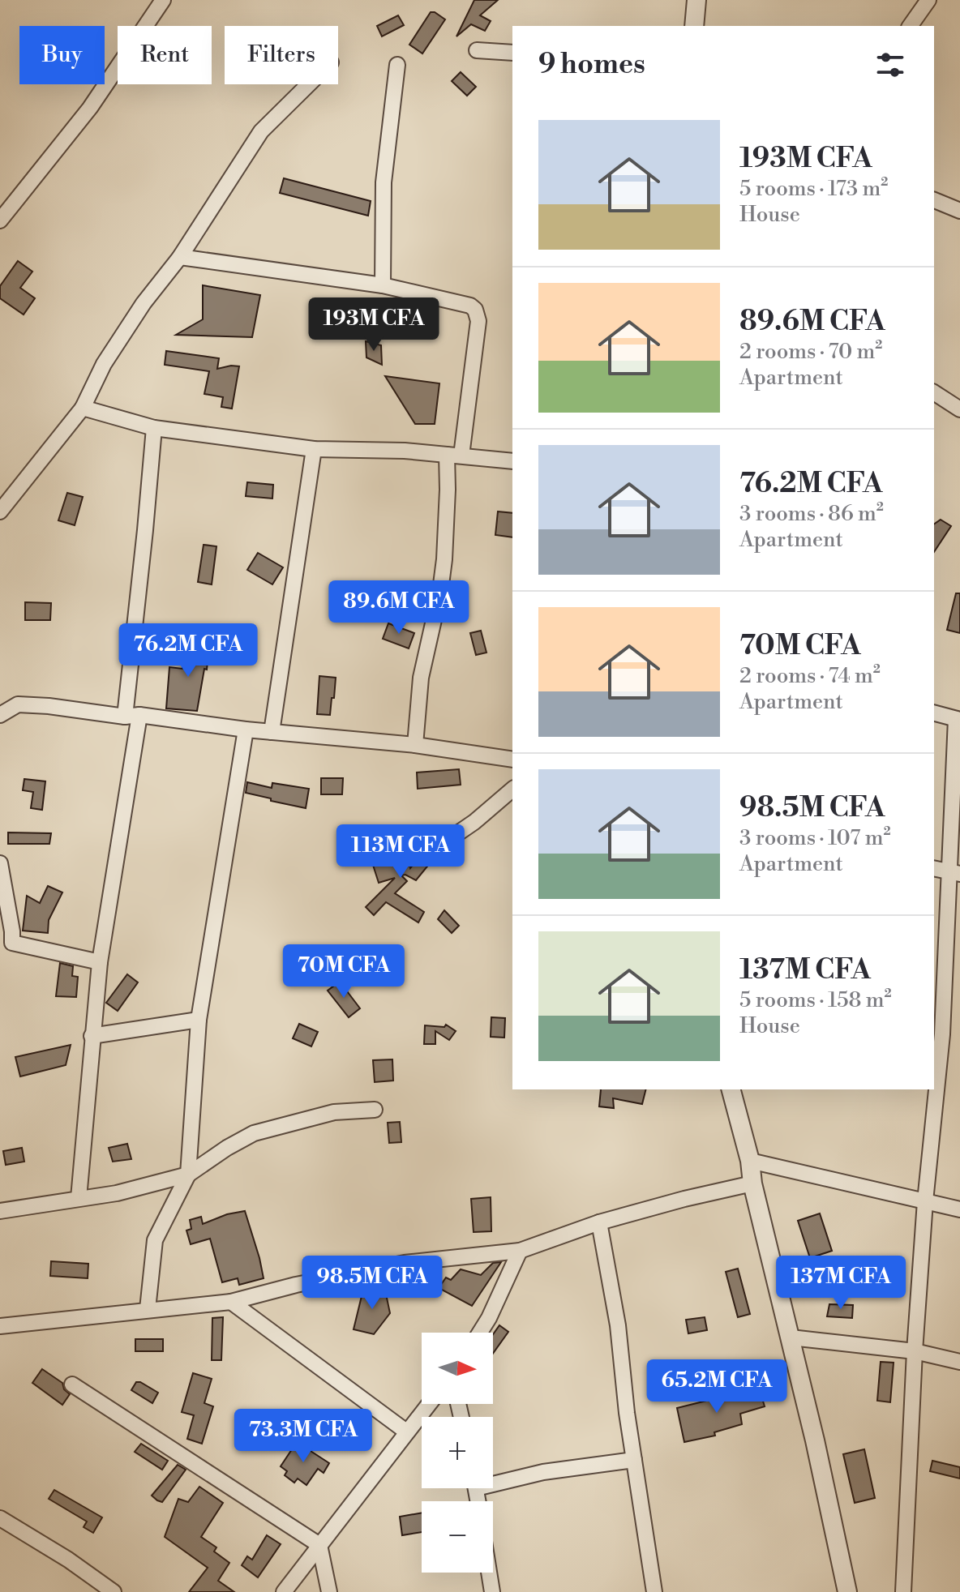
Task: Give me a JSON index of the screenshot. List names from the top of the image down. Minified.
{"north":"right","page":{"chip":["Buy","Rent","Filters"],"heading":"9 homes","list":[{"name":"193M CFA","note":"5 rooms · 173 m² · House"},{"name":"89.6M CFA","note":"2 rooms · 70 m² · Apartment"},{"name":"76.2M CFA","note":"3 rooms · 86 m² · Apartment"},{"name":"70M CFA","note":"2 rooms · 74 m² · Apartment"},{"name":"98.5M CFA","note":"3 rooms · 107 m² · Apartment"},{"name":"137M CFA","note":"5 rooms · 158 m² · House"}],"price":["193M CFA","89.6M CFA","76.2M CFA","113M CFA","70M CFA","98.5M CFA","137M CFA","65.2M CFA","73.3M CFA"],"map_buttons":["+","−"]}}
